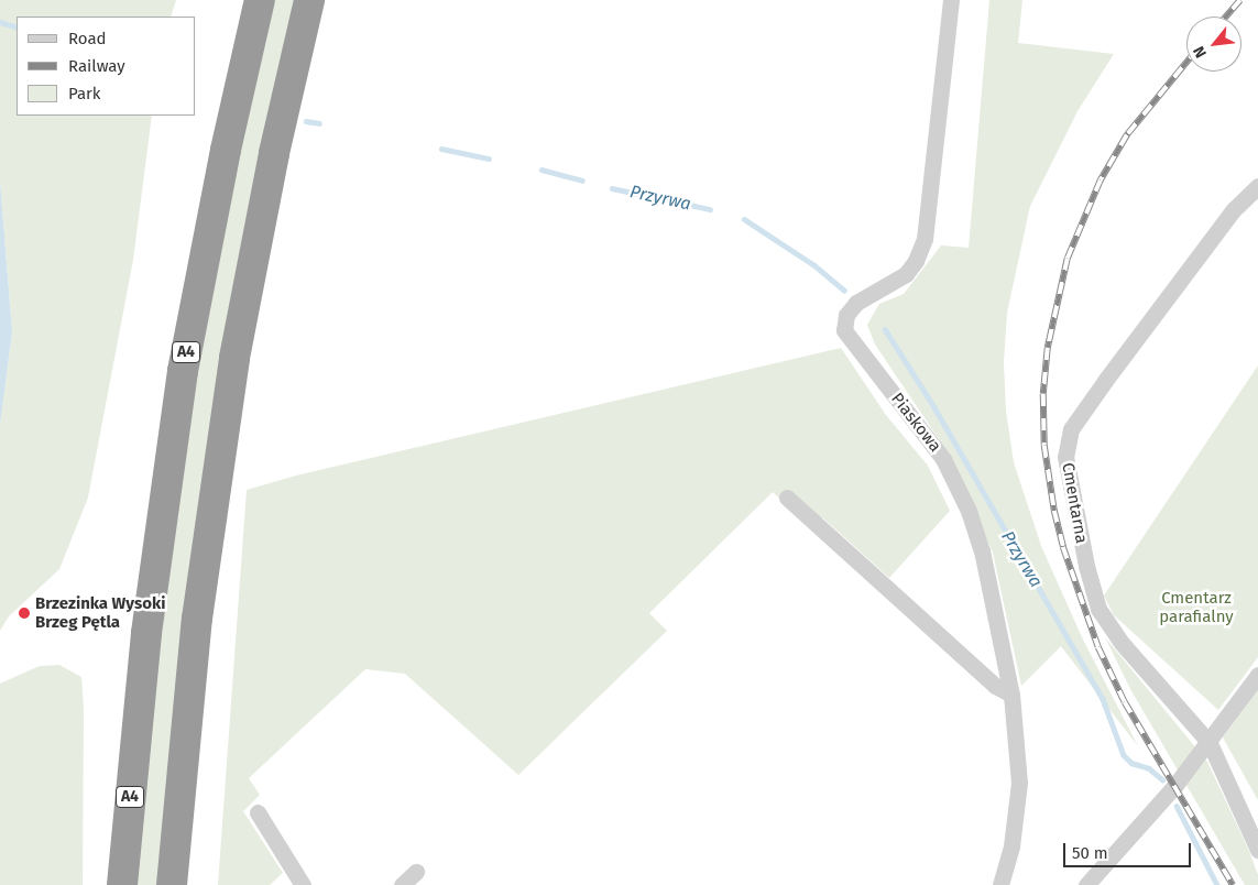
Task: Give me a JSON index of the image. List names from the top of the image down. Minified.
{"streets":{"highway":["A4"],"street":["Piaskowa","Cmentarna"]},"water":["Przyrwa"],"parks":["Cmentarz parafialny"],"places":["Brzezinka Wysoki Brzeg Pętla"],"legend":["Road","Railway","Park"],"scale_bar":"50 m","north":"bottom left"}
